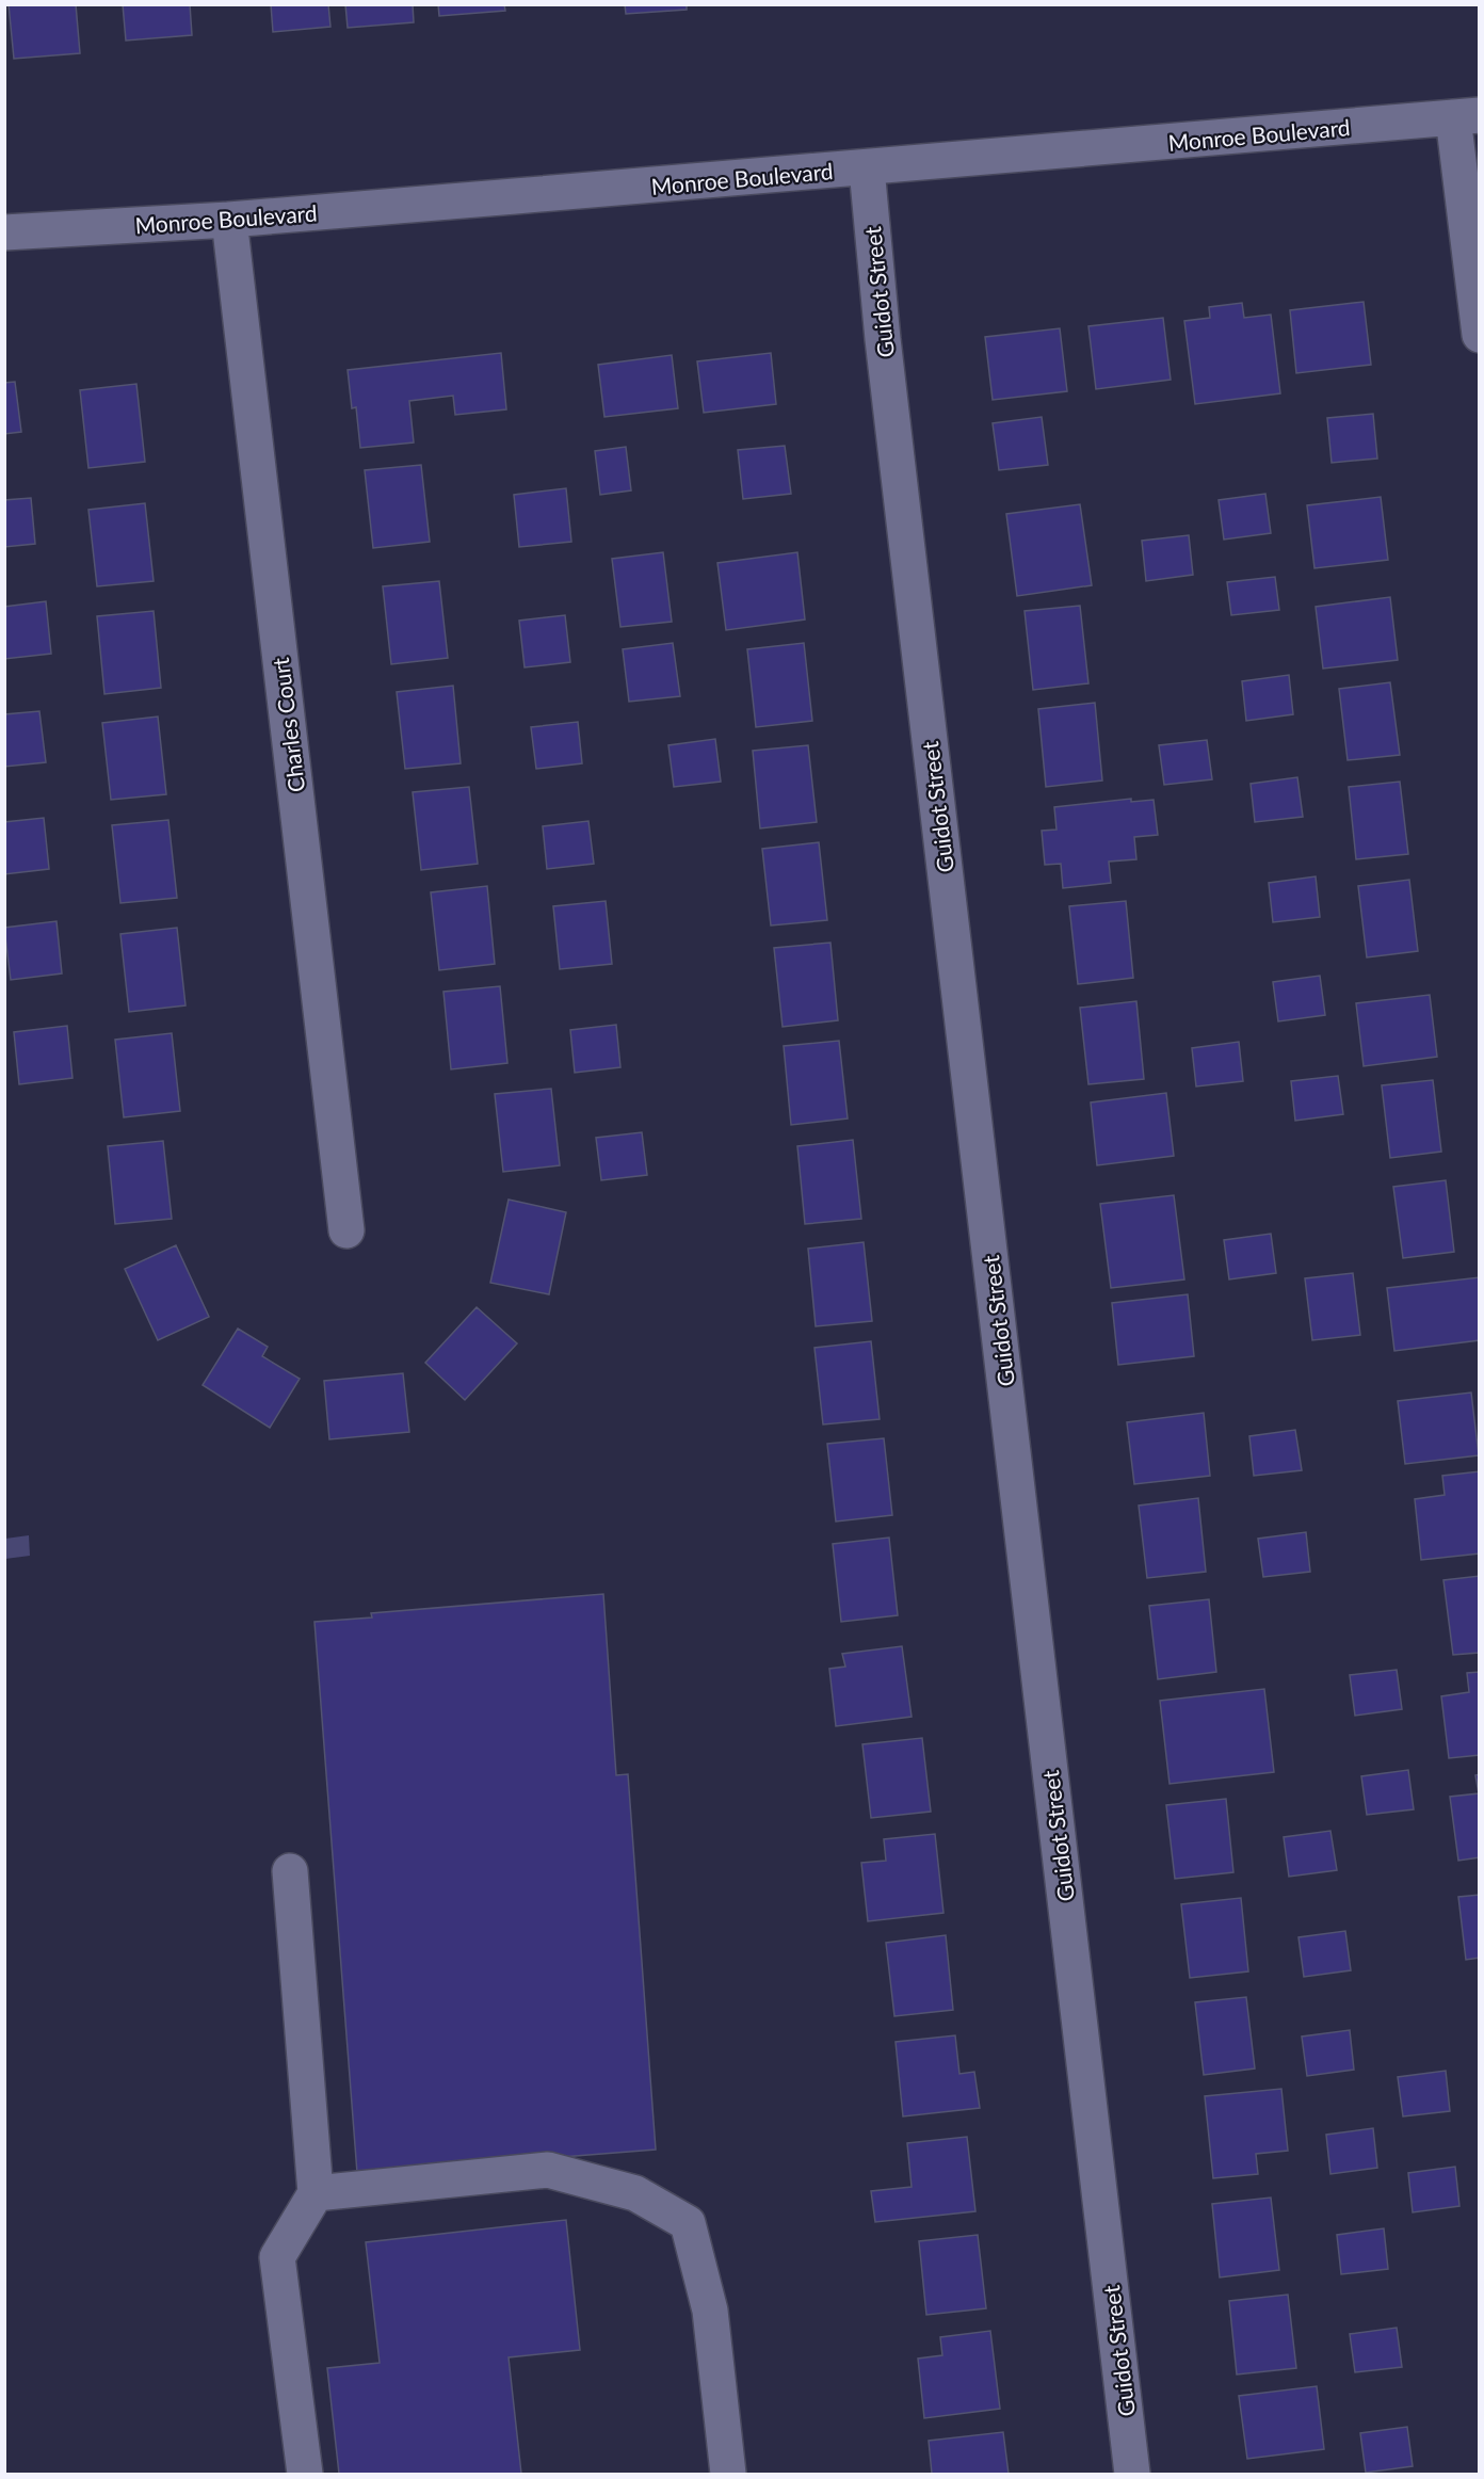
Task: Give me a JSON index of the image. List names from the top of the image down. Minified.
{"streets":{"street":["Monroe Boulevard","Guidot Street","Charles Court"]},"crossings":[["Monroe Boulevard","Guidot Street"],["Monroe Boulevard","Charles Court"]]}
